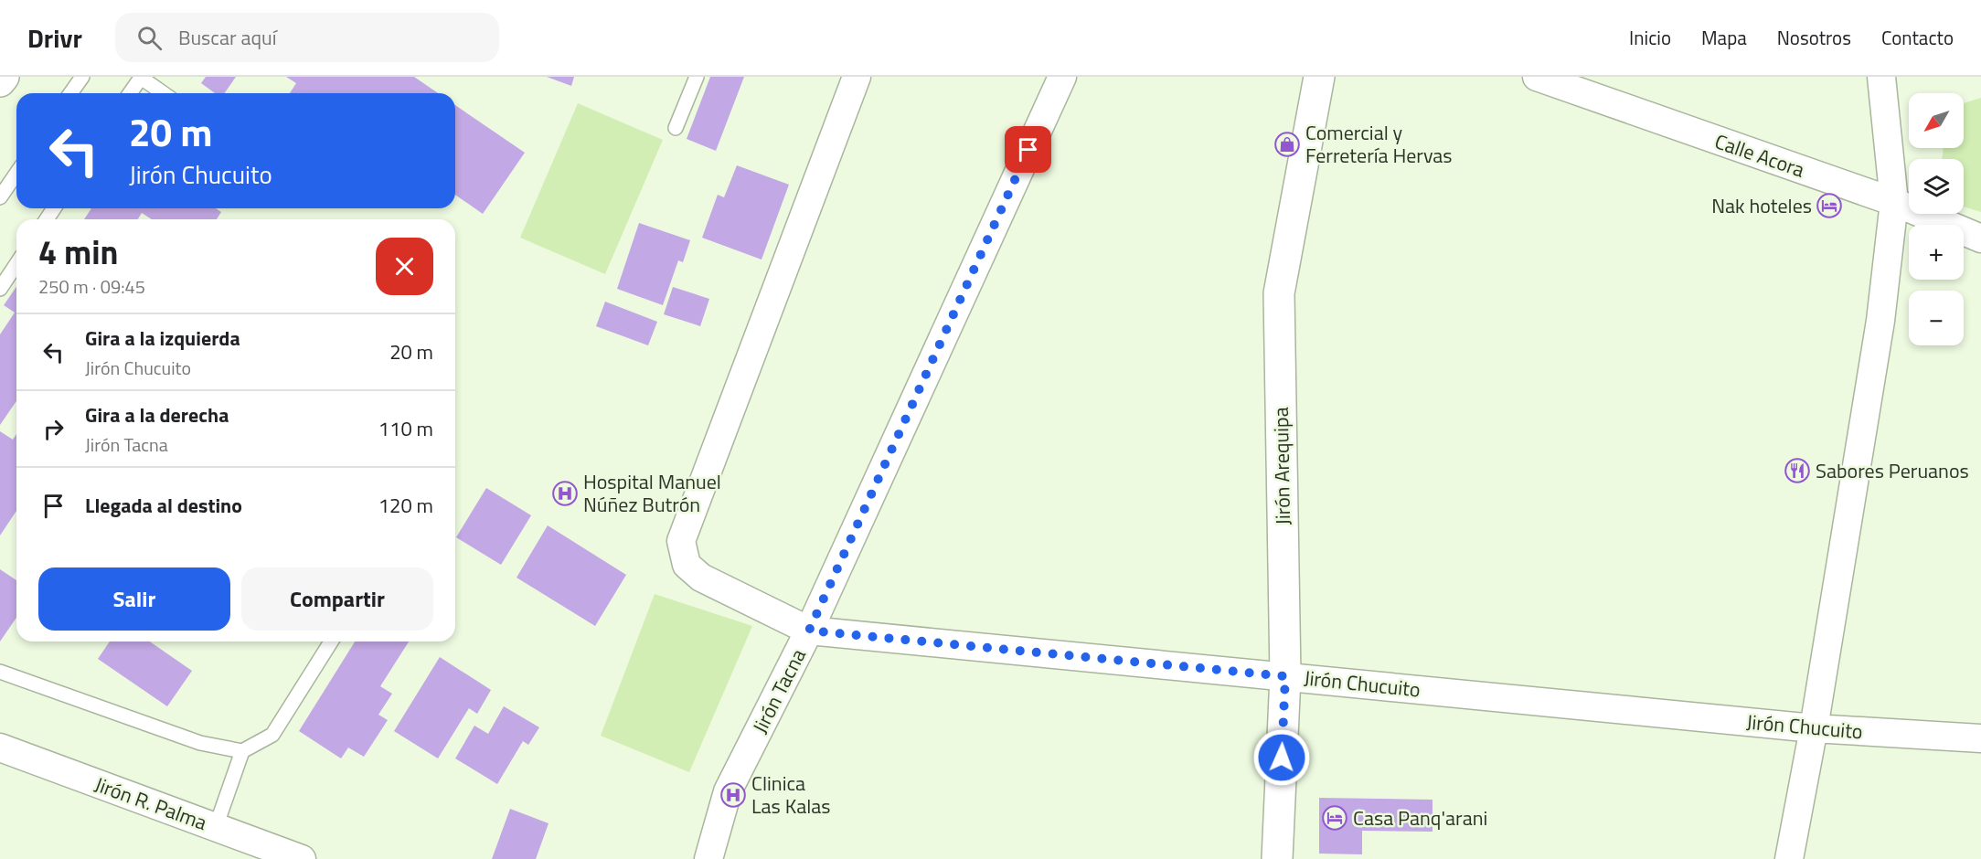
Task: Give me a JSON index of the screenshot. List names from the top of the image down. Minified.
{"streets":{"street":["Calle Acora","Jirón Arequipa","Jirón Chucuito","Jirón Tacna","Jirón R. Palma"]},"crossings":[["Jirón Arequipa","Jirón Chucuito"],["Jirón Chucuito","Jirón Tacna"]],"places":{"shop":["Comercial y Ferretería Hervas"],"hotel":["Nak hoteles","Casa Panq'arani"],"restaurant":["Sabores Peruanos"],"hospital":["Hospital Manuel Núñez Butrón","Clinica Las Kalas"]},"north":"bottom left","page":{"header":"Drivr","search":"Buscar aquí","nav":["Inicio","Mapa","Nosotros","Contacto"],"map_buttons":["+","−"],"turn":["20 m","Jirón Chucuito"],"heading":["4 min","250 m · 09:45"],"list":[{"name":"Gira a la izquierda","note":"Jirón Chucuito","value":"20 m"},{"name":"Gira a la derecha","note":"Jirón Tacna","value":"110 m"},{"name":"Llegada al destino","value":"120 m"}],"buttons":["Salir","Compartir"]}}
